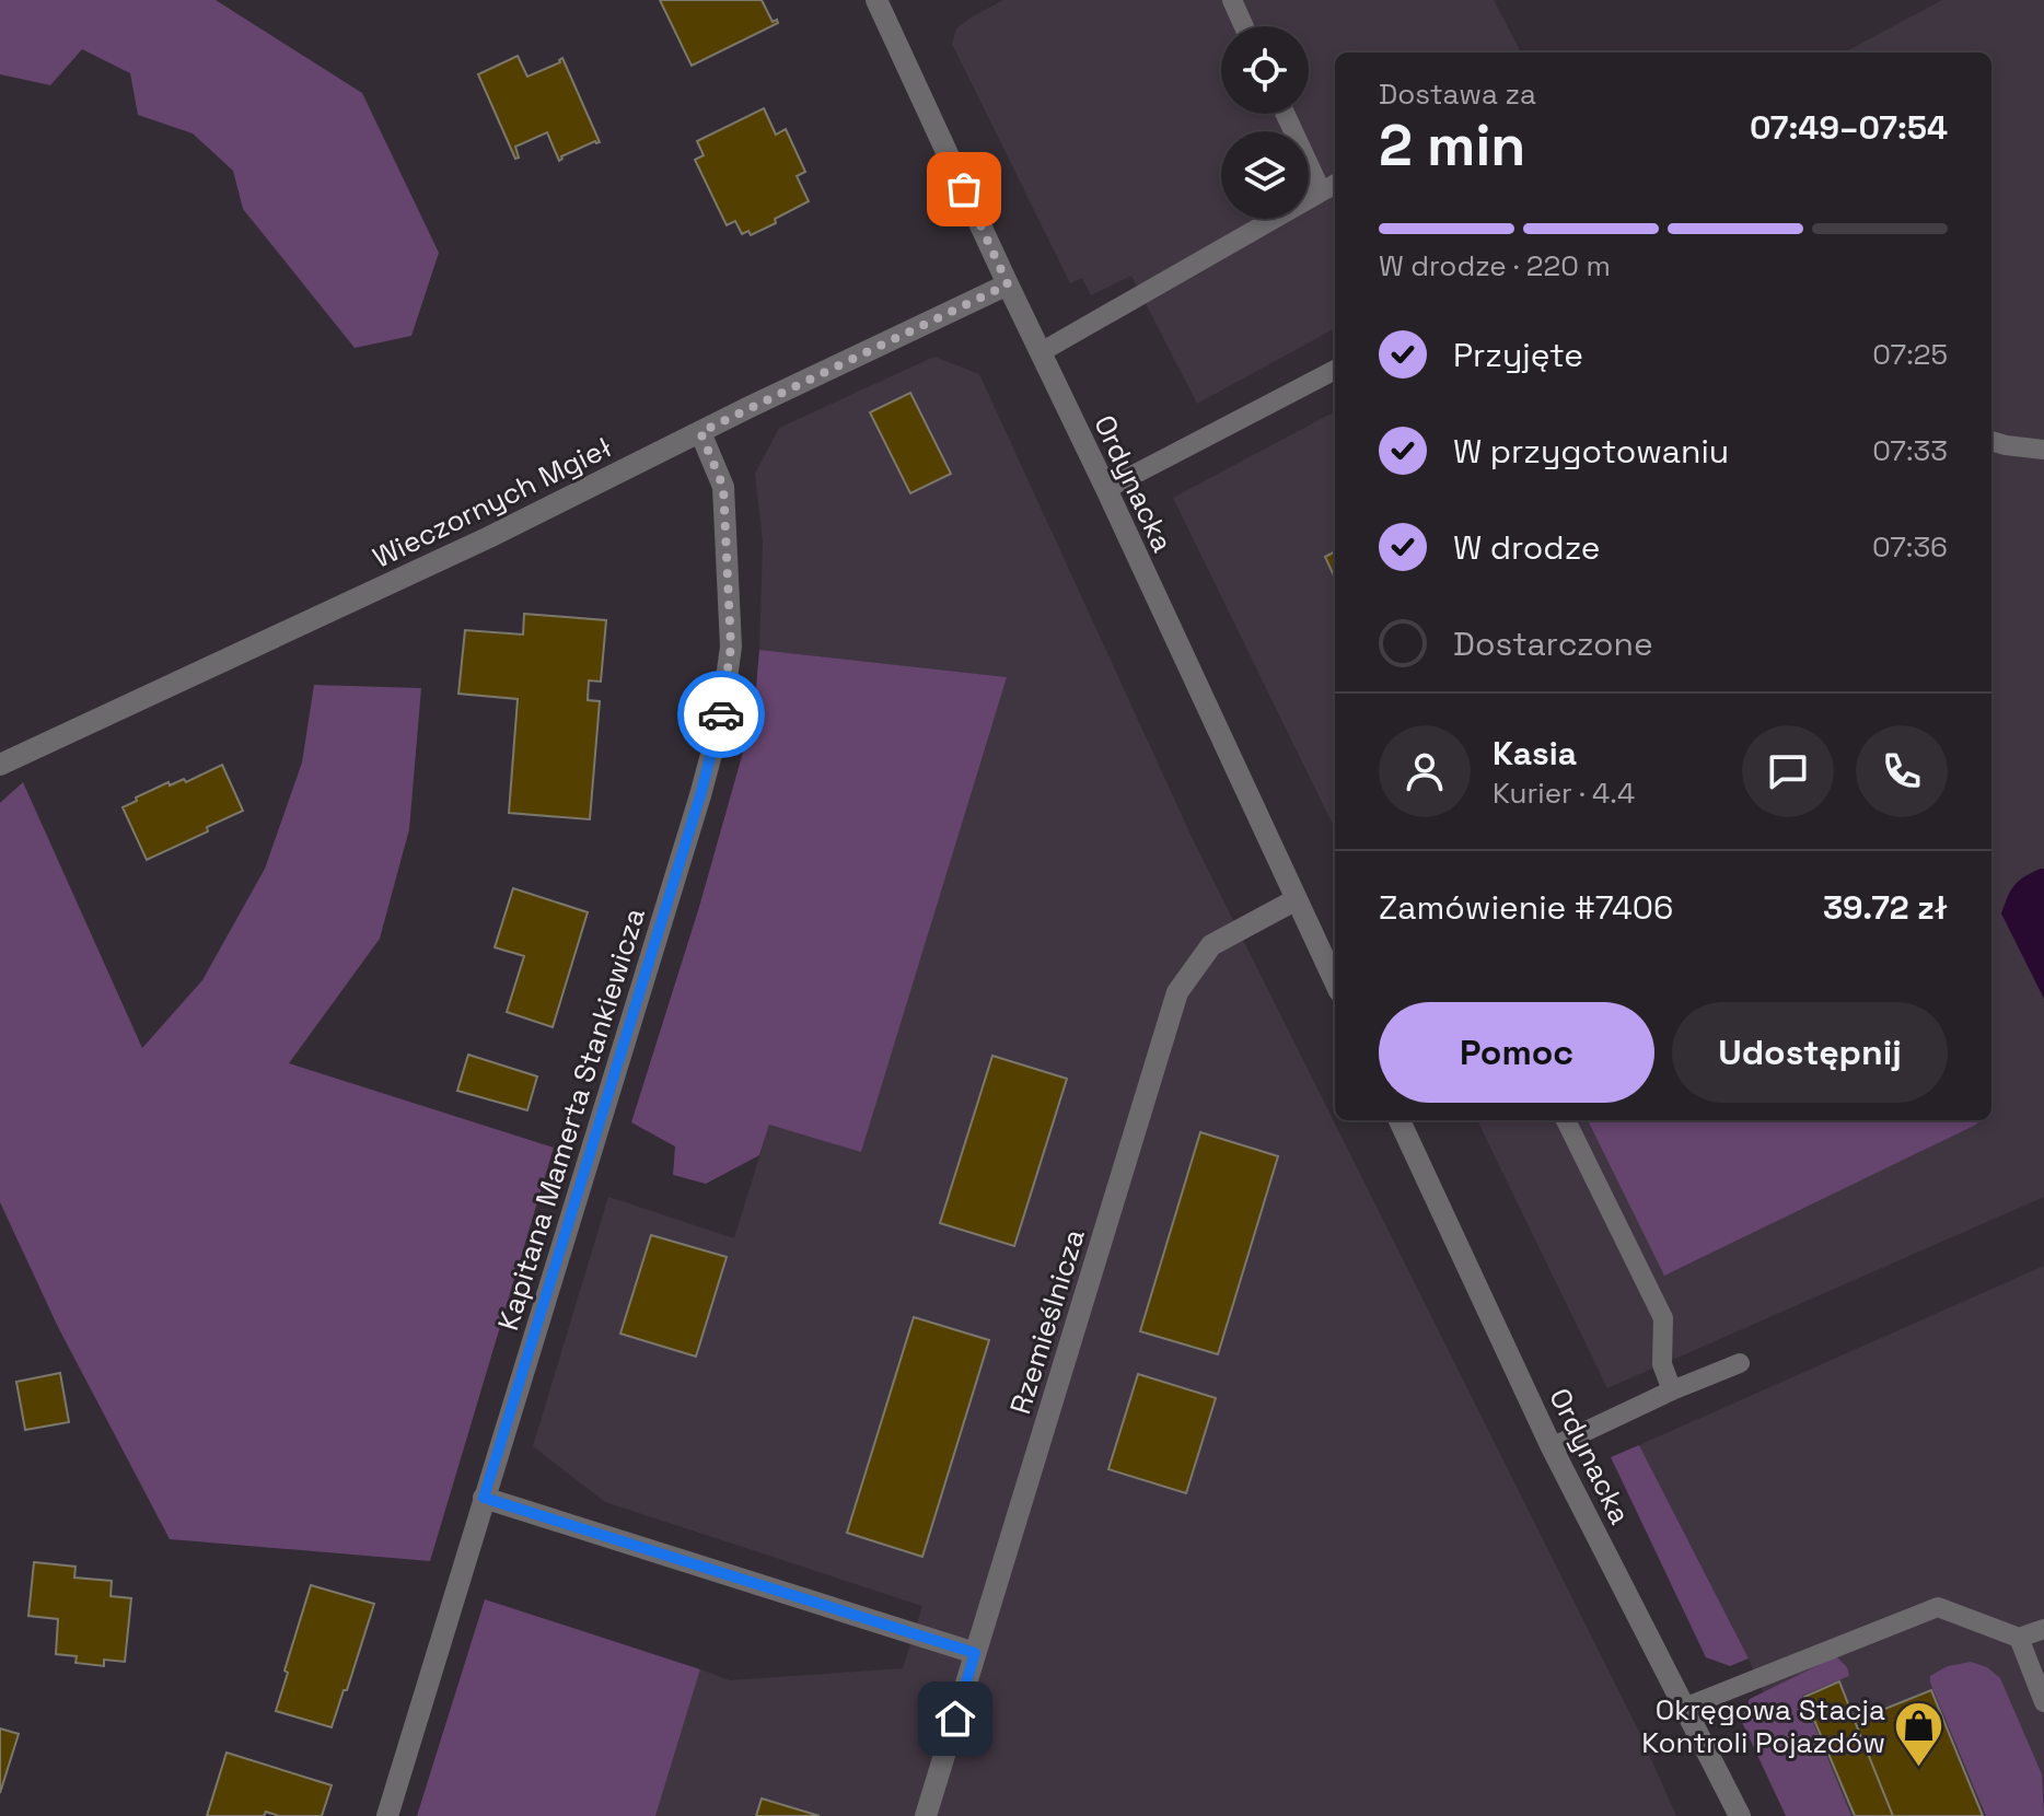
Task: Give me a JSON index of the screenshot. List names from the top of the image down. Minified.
{"streets":{"street":["Ordynacka","Wieczornych Mgieł","Kapitana Mamerta Stankiewicza","Rzemieślnicza"]},"crossings":[["Ordynacka","Wieczornych Mgieł"],["Ordynacka","Rzemieślnicza"],["Wieczornych Mgieł","Kapitana Mamerta Stankiewicza"]],"places":{"shop":["Okręgowa Stacja Kontroli Pojazdów"]},"page":{"heading":["2 min","Dostawa za","07:49–07:54"],"panel":["Kasia","Kurier · 4.4","Zamówienie #7406","39.72 zł"],"bar":"W drodze · 220 m","list":[["Przyjęte","07:25"],["W przygotowaniu","07:33"],["W drodze","07:36"],"Dostarczone"],"buttons":["Pomoc","Udostępnij"]}}
